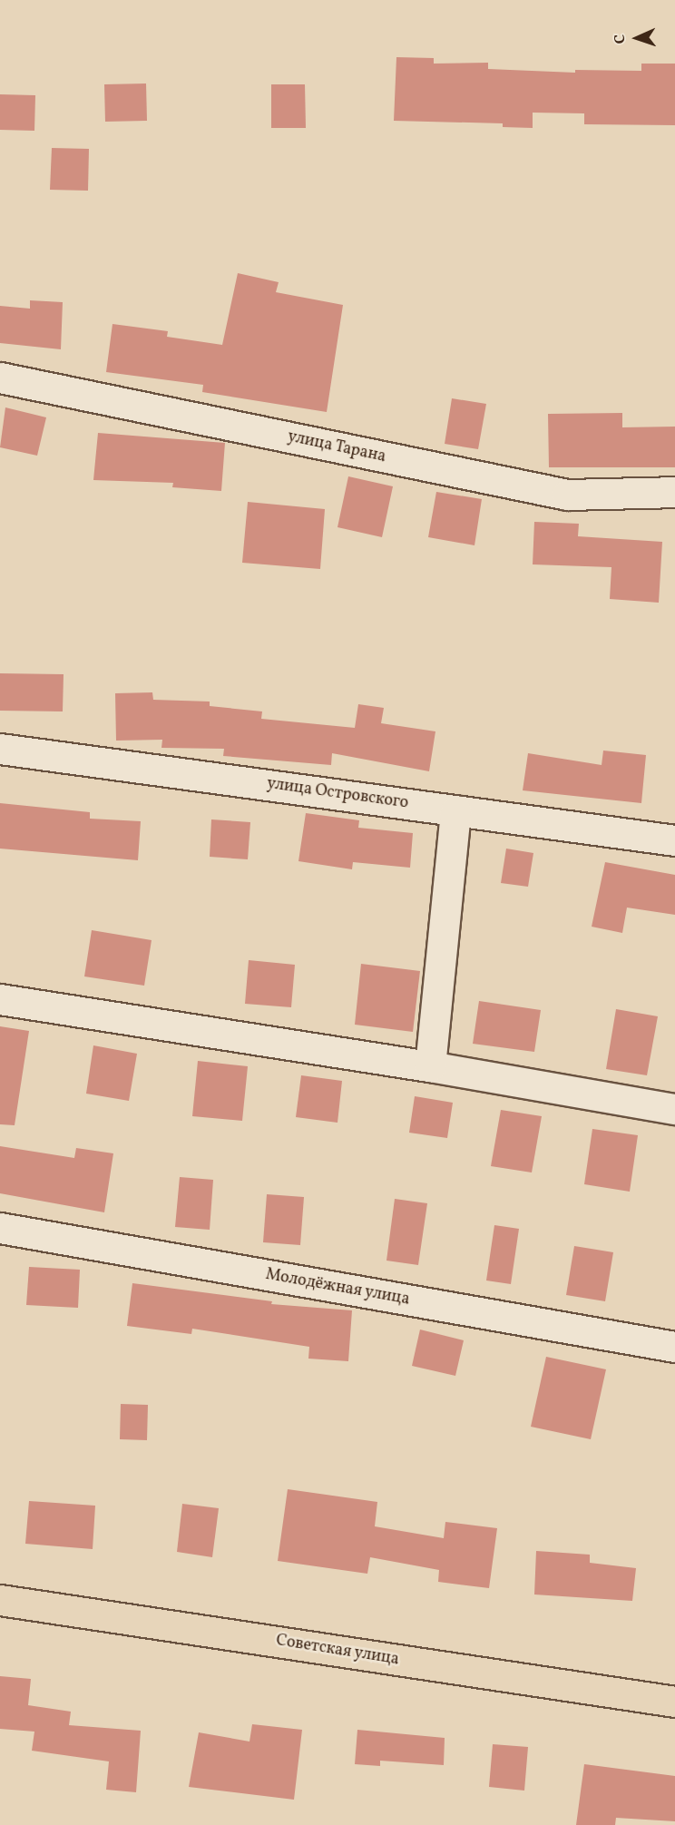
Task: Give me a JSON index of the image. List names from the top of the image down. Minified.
{"streets":{"main road":["Советская улица"],"street":["улица Тарана","улица Островского","Молодёжная улица"]},"north":"left"}
